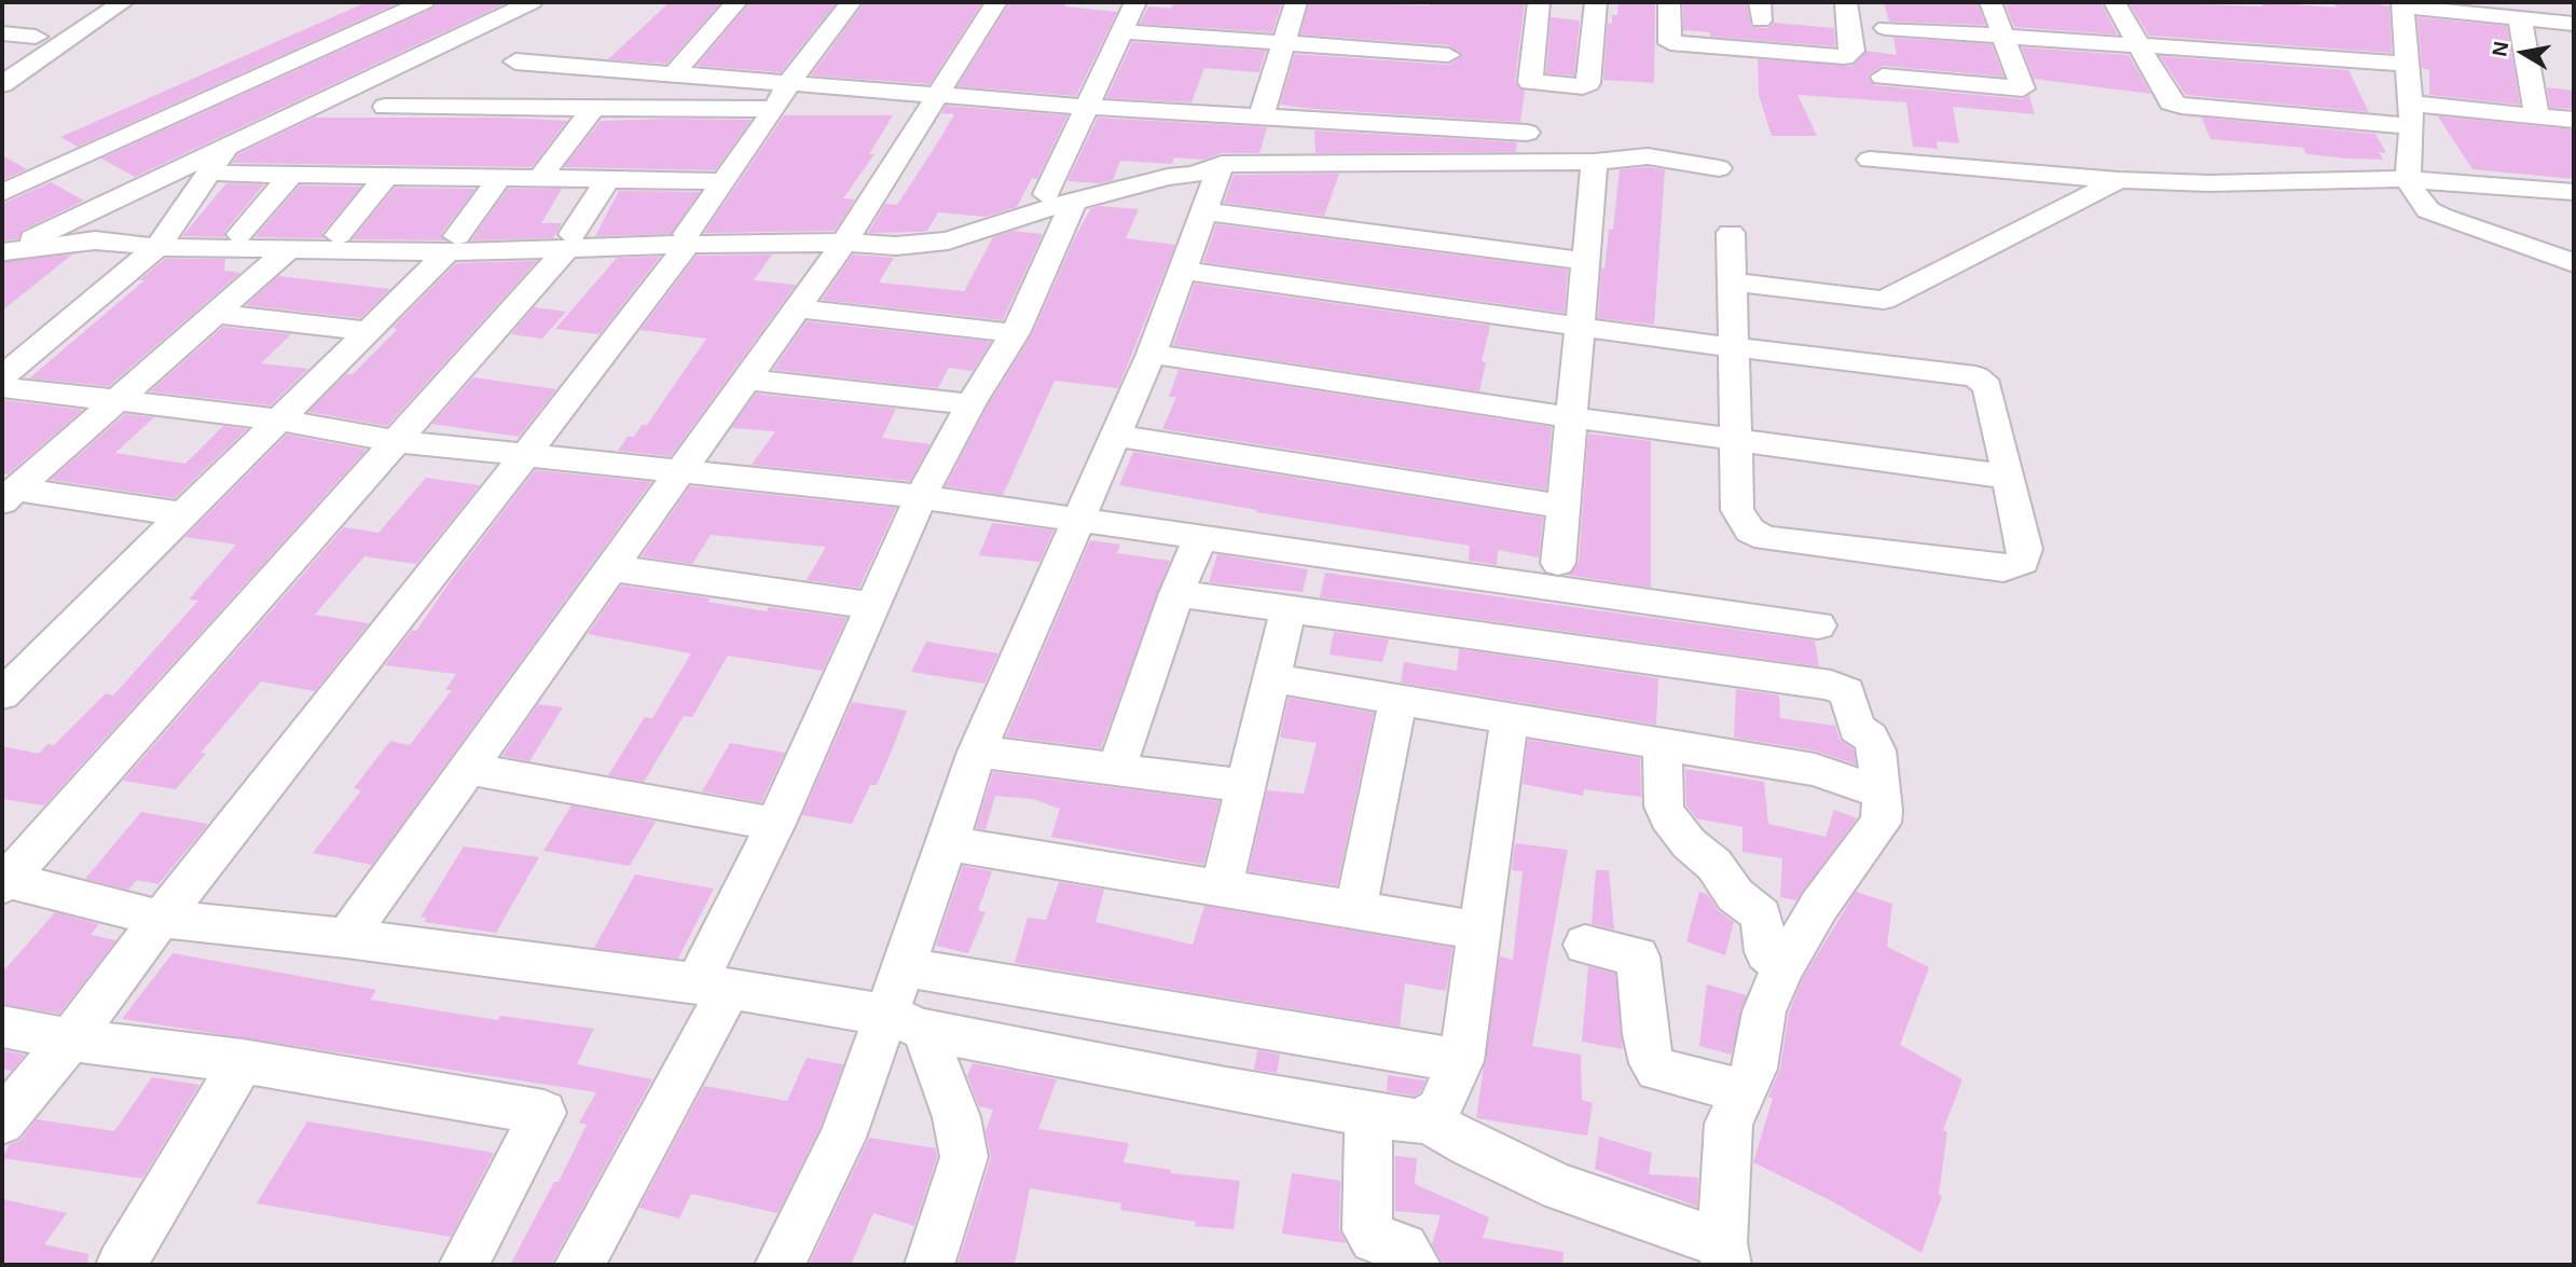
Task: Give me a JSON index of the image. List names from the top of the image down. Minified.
{"north":"left"}
